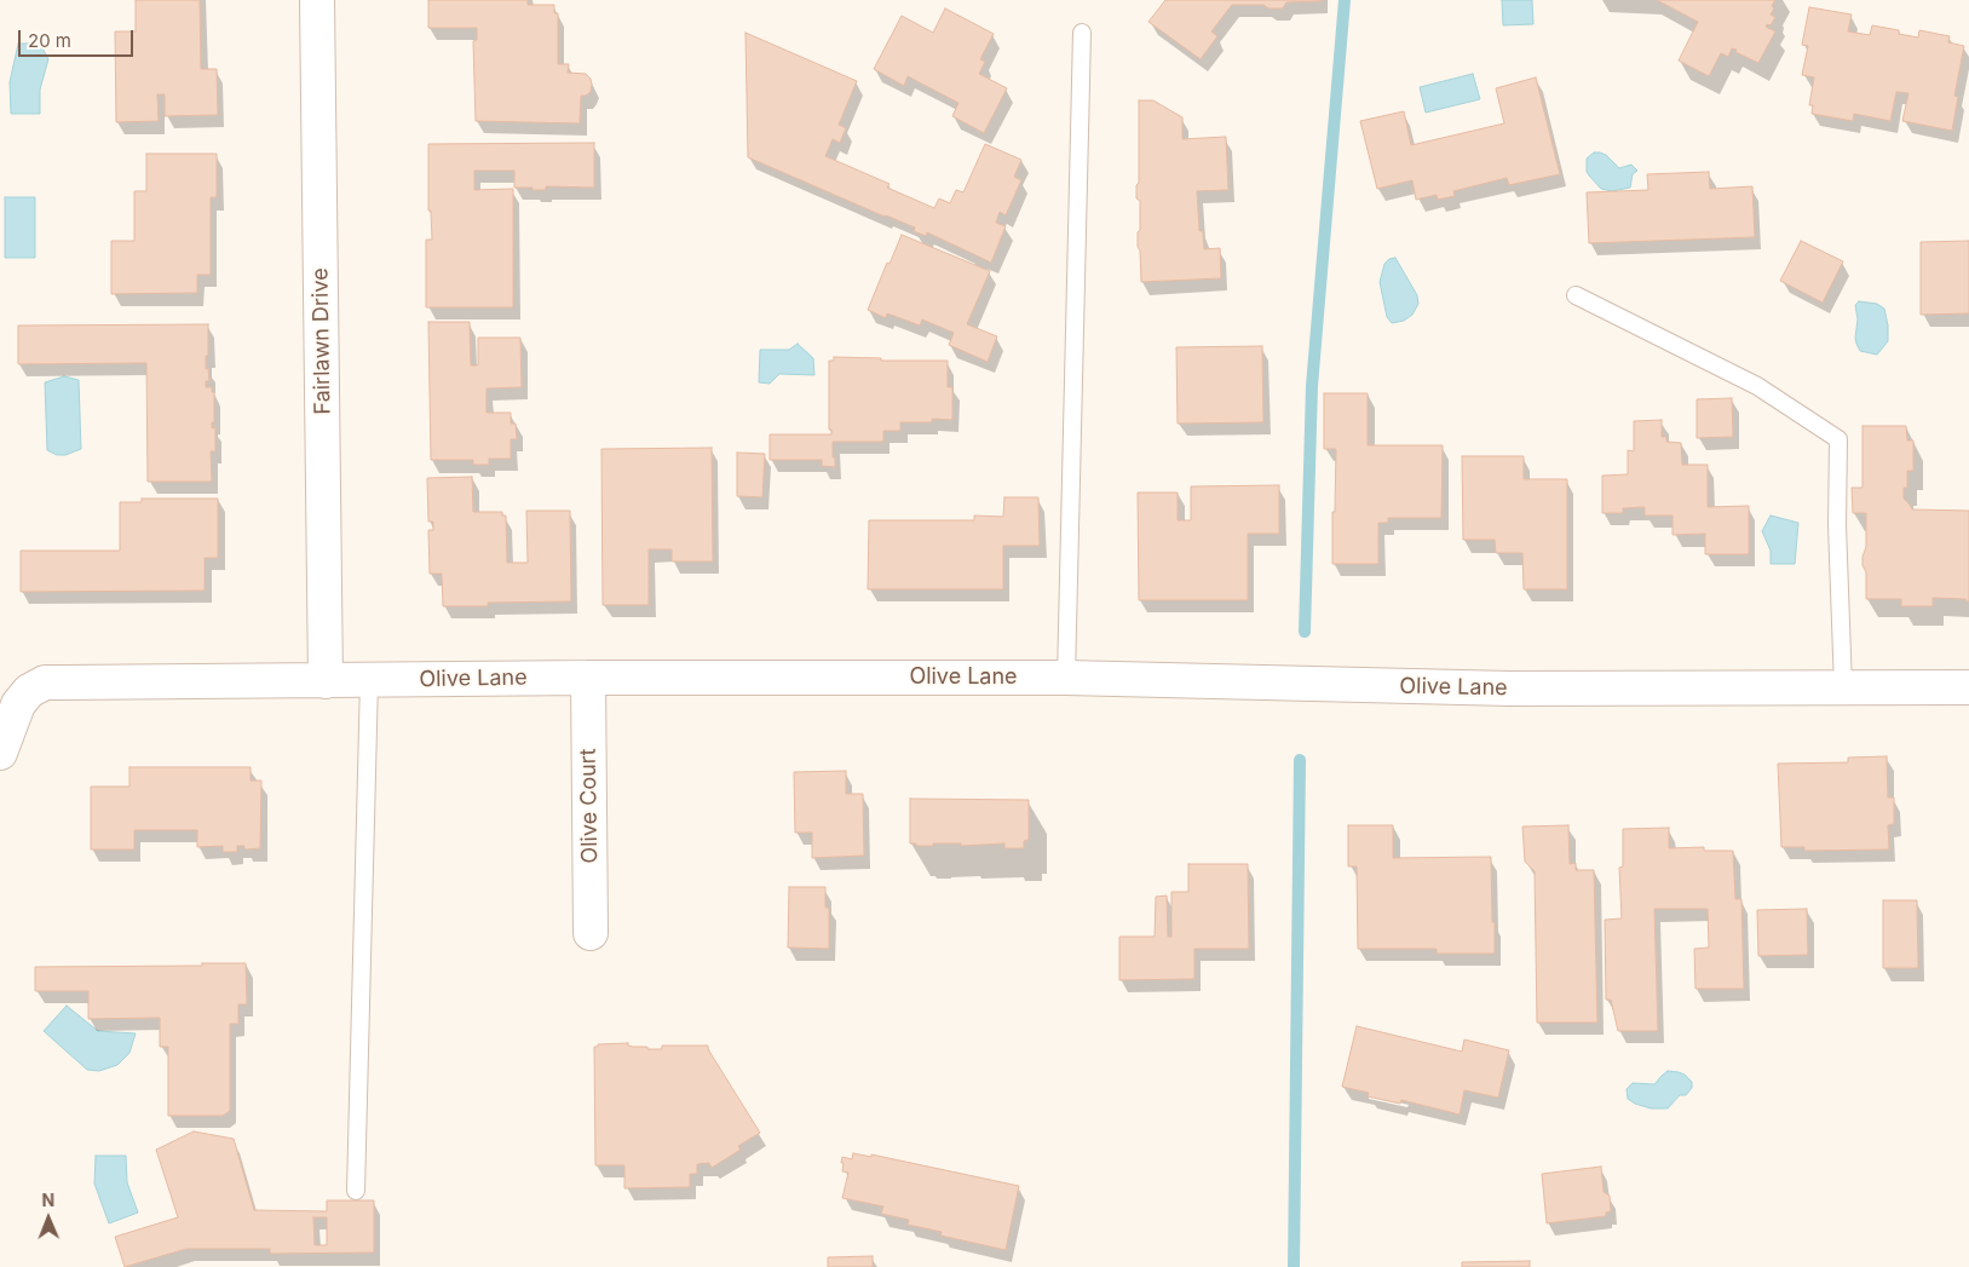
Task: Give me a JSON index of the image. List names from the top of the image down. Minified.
{"streets":{"street":["Fairlawn Drive","Olive Lane","Olive Court"]},"crossings":[["Fairlawn Drive","Olive Lane"],["Olive Lane","Olive Court"]],"scale_bar":"20 m","north":"top"}
